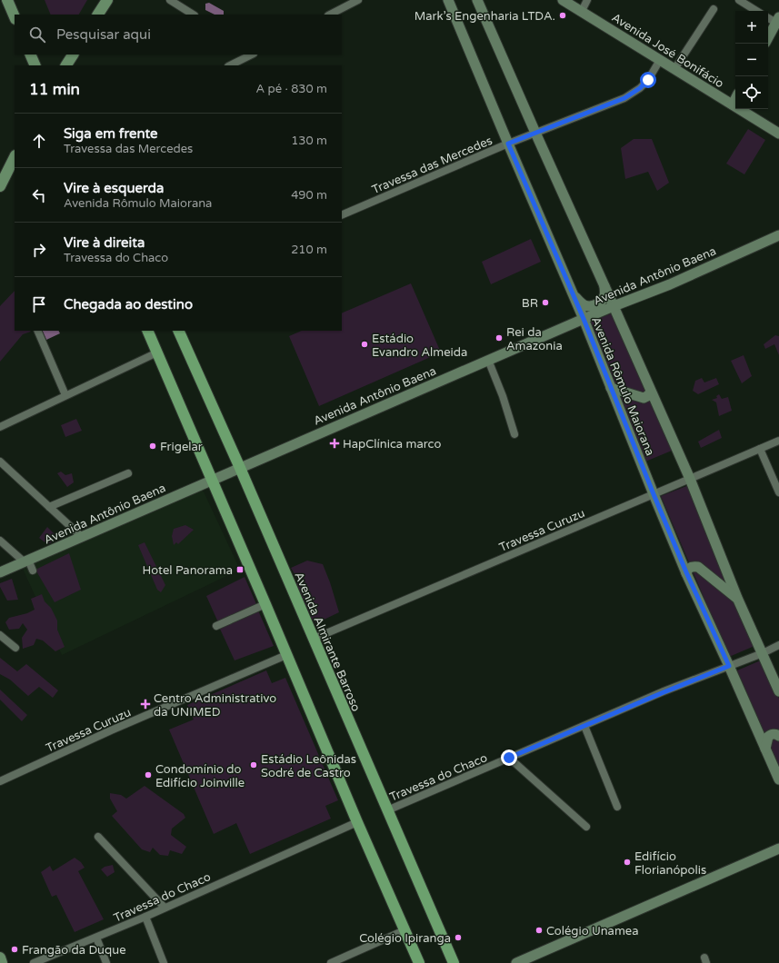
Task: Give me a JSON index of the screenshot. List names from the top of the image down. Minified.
{"streets":{"highway":["Avenida Almirante Barroso"],"street":["Avenida José Bonifácio","Travessa das Mercedes","Avenida Antônio Baena","Avenida Rômulo Maiorana","Travessa Curuzu","Travessa do Chaco"]},"crossings":[["Avenida José Bonifácio","Travessa das Mercedes"],["Travessa das Mercedes","Avenida Rômulo Maiorana"],["Avenida Antônio Baena","Avenida Rômulo Maiorana"],["Avenida Antônio Baena","Avenida Almirante Barroso"],["Avenida Rômulo Maiorana","Travessa Curuzu"],["Avenida Rômulo Maiorana","Travessa do Chaco"],["Travessa Curuzu","Avenida Almirante Barroso"],["Avenida Almirante Barroso","Travessa do Chaco"]],"places":{"other":["Mark’s Engenharia LTDA.","BR","Rei da Amazonia","Estádio Evandro Almeida","Frigelar","Estádio Leônidas Sodré de Castro","Condomínio do Edifício Joinville","Edifício Florianópolis","Colégio Unamea","Colégio Ipiranga","Frangão da Duque"],"health":["HapClínica marco","Centro Administrativo da UNIMED"],"transit":["Hotel Panorama"]},"page":{"map_buttons":["+","−"],"search":"Pesquisar aqui","heading":["11 min","A pé · 830 m"],"list":[["Siga em frente","Travessa das Mercedes","130 m"],["Vire à esquerda","Avenida Rômulo Maiorana","490 m"],["Vire à direita","Travessa do Chaco","210 m"],"Chegada ao destino"]}}
